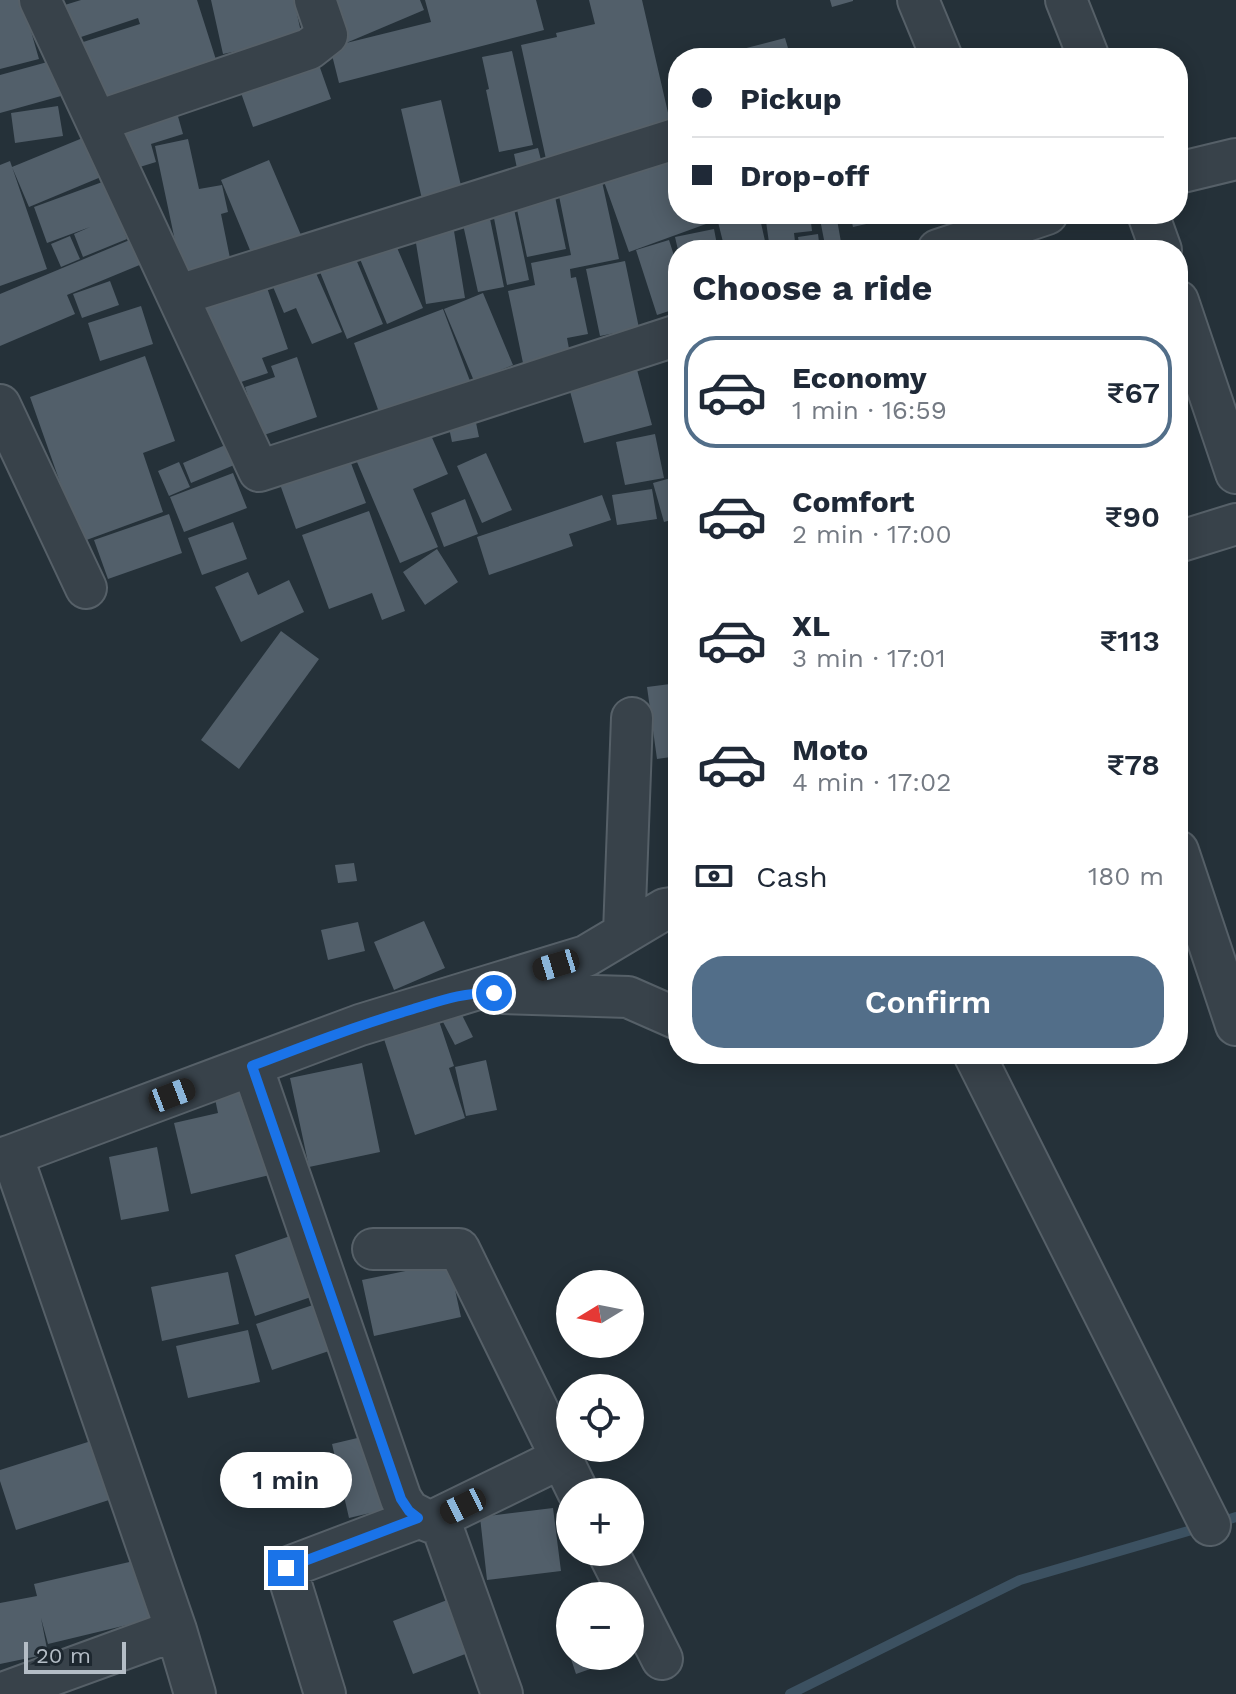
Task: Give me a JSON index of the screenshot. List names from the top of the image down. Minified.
{"scale_bar":"20 m","north":"left","page":{"banner":["Pickup","Drop-off"],"heading":"Choose a ride","list":[{"name":"Economy","note":"1 min · 16:59","value":"₹67"},{"name":"Comfort","note":"2 min · 17:00","value":"₹90"},{"name":"XL","note":"3 min · 17:01","value":"₹113"},{"name":"Moto","note":"4 min · 17:02","value":"₹78"}],"pay":["Cash","180 m"],"buttons":"Confirm","map_buttons":["+","−"],"bubble":"1 min","scale":"20 m"}}
